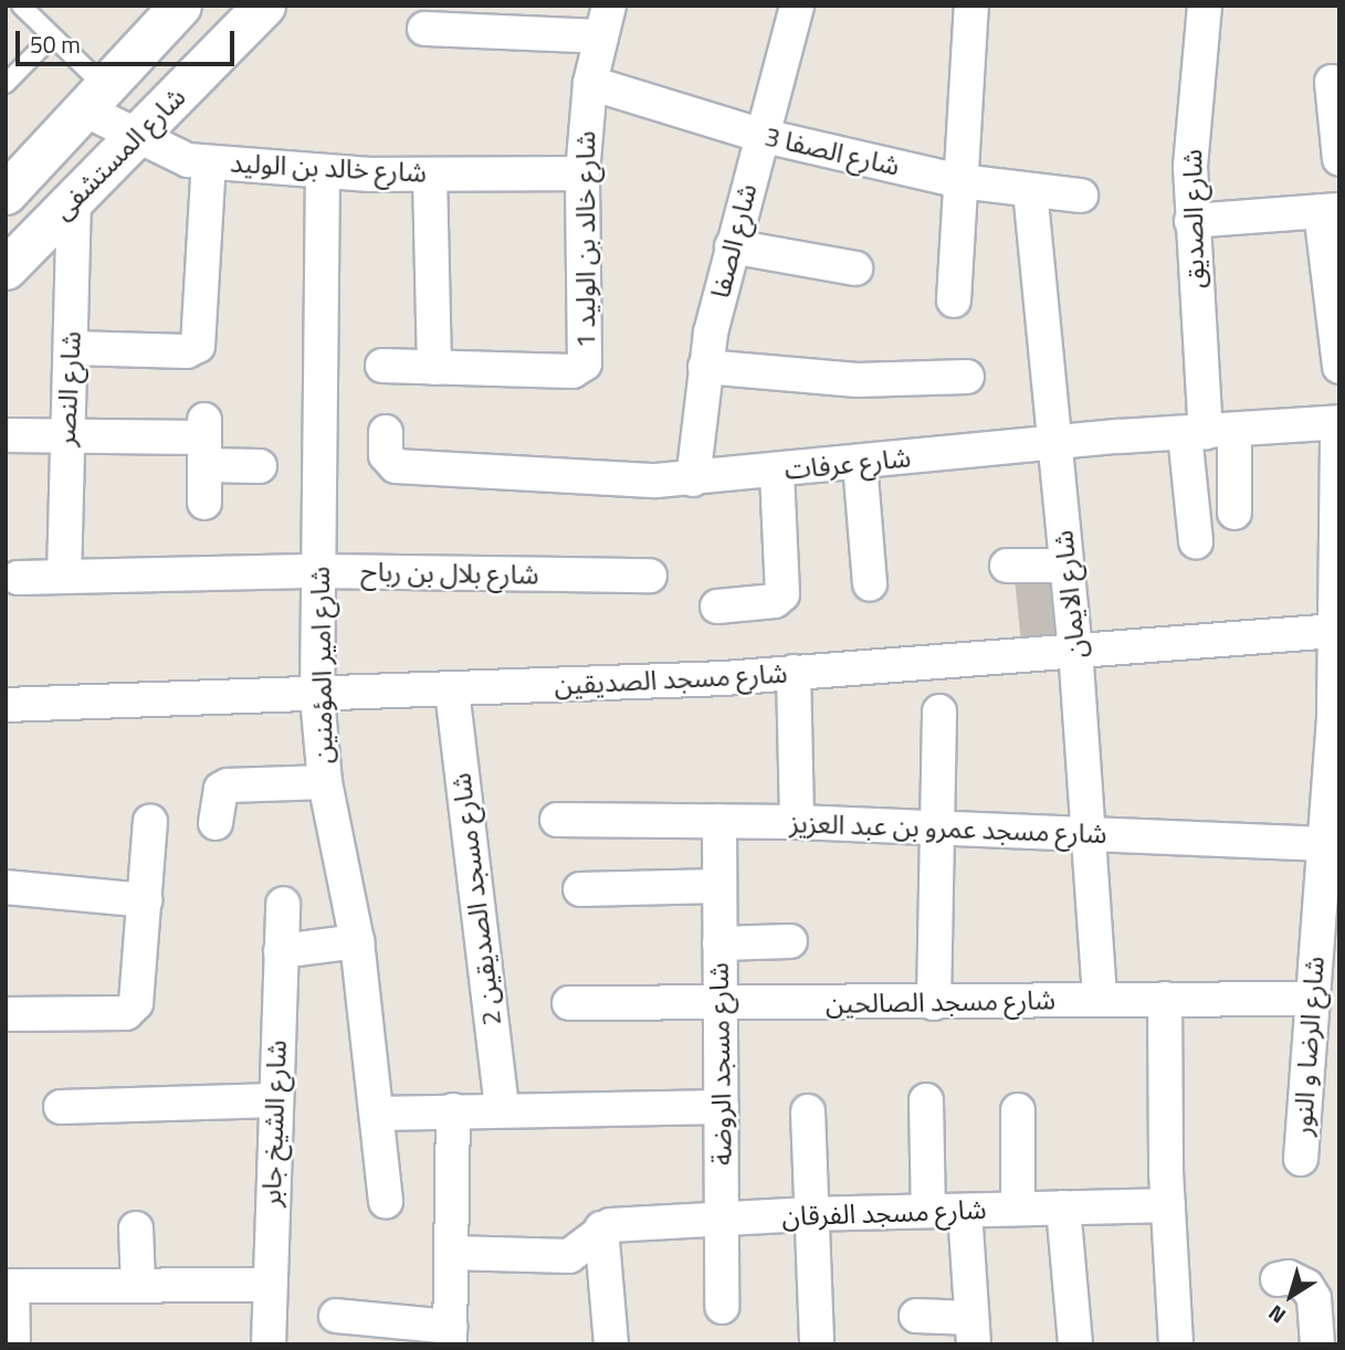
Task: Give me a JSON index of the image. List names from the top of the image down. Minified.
{"streets":{"street":["شارع الصفا 3","شارع المستشفى","شارع خالد بن الوليد","شارع الصديق","شارع خالد بن الوليد 1","شارع الصفا","شارع النصر","شارع عرفات","شارع بلال بن رباح","شارع الايمان","شارع امير المؤمنين","شارع مسجد الصديقين","شارع مسجد عمرو بن عبد العزيز","شارع مسجد الصديقين 2","شارع مسجد الصالحين","شارع الرضا و النور","شارع مسجد الروضة","شارع الشيخ جابر","شارع مسجد الفرقان"]},"crossings":[["شارع الصفا 3","شارع خالد بن الوليد 1"],["شارع الصفا 3","شارع الصفا"],["شارع الصفا 3","شارع الايمان"],["شارع المستشفى","شارع خالد بن الوليد"],["شارع المستشفى","شارع النصر"],["شارع خالد بن الوليد","شارع خالد بن الوليد 1"],["شارع خالد بن الوليد","شارع امير المؤمنين"],["شارع الصديق","شارع عرفات"],["شارع الصفا","شارع عرفات"],["شارع النصر","شارع بلال بن رباح"],["شارع عرفات","شارع الايمان"],["شارع عرفات","شارع الرضا و النور"],["شارع بلال بن رباح","شارع امير المؤمنين"],["شارع الايمان","شارع مسجد الصديقين"],["شارع الايمان","شارع مسجد عمرو بن عبد العزيز"],["شارع الايمان","شارع مسجد الصالحين"],["شارع امير المؤمنين","شارع مسجد الصديقين"],["شارع مسجد الصديقين","شارع مسجد الصديقين 2"],["شارع مسجد الصديقين","شارع الرضا و النور"],["شارع مسجد عمرو بن عبد العزيز","شارع الرضا و النور"],["شارع مسجد عمرو بن عبد العزيز","شارع مسجد الروضة"],["شارع مسجد الصالحين","شارع الرضا و النور"],["شارع مسجد الصالحين","شارع مسجد الروضة"],["شارع مسجد الروضة","شارع مسجد الفرقان"]],"scale_bar":"50 m","north":"bottom left"}
